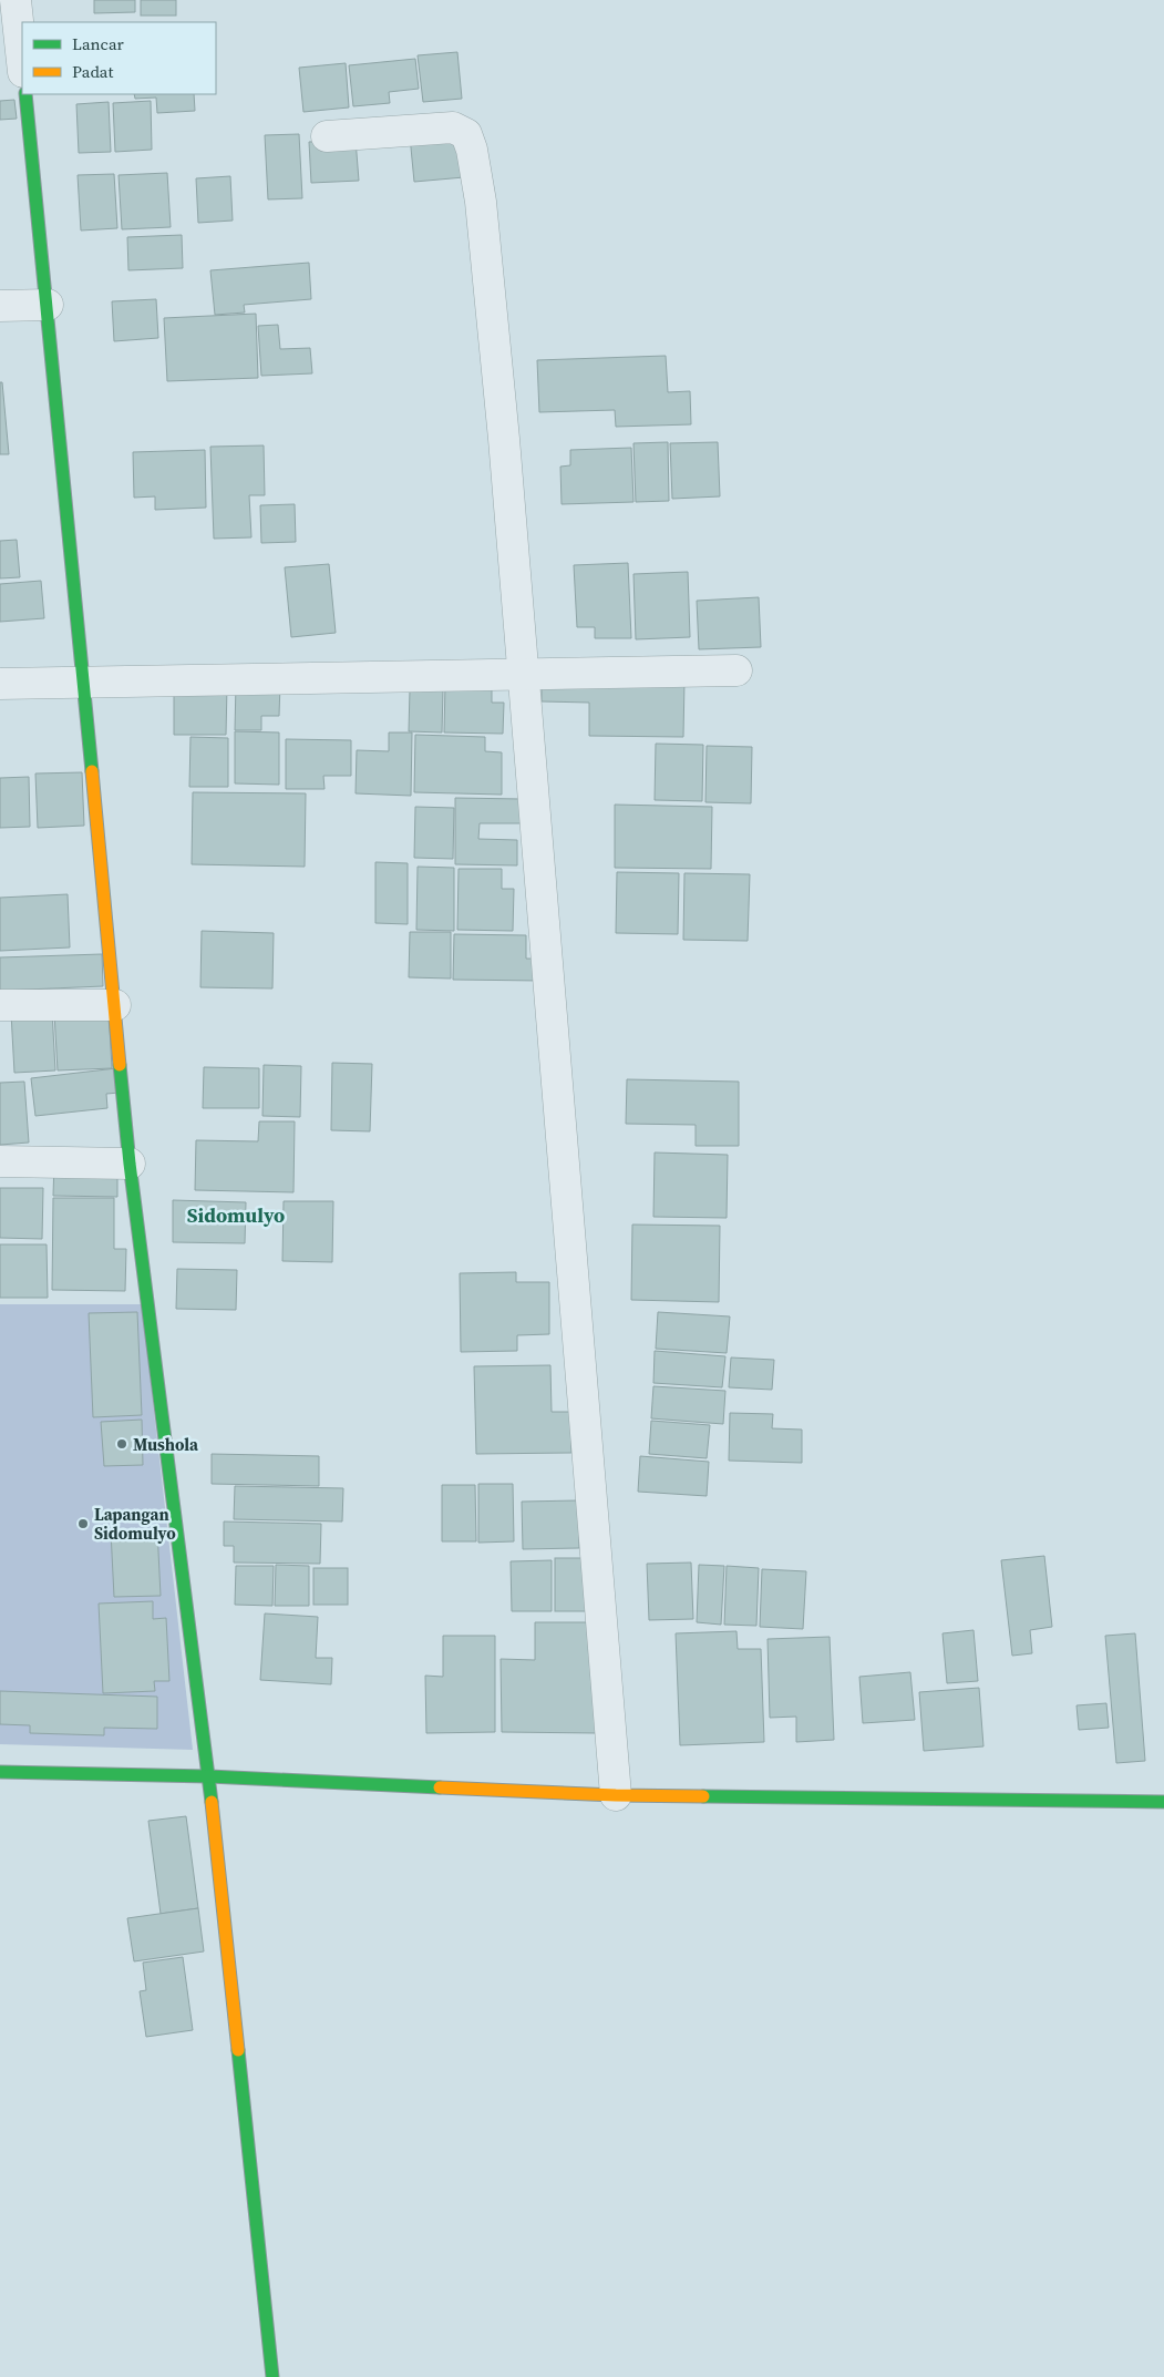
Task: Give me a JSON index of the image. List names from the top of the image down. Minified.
{"districts":["Sidomulyo"],"places":["Mushola","Lapangan Sidomulyo"],"legend":["Lancar","Padat"]}
